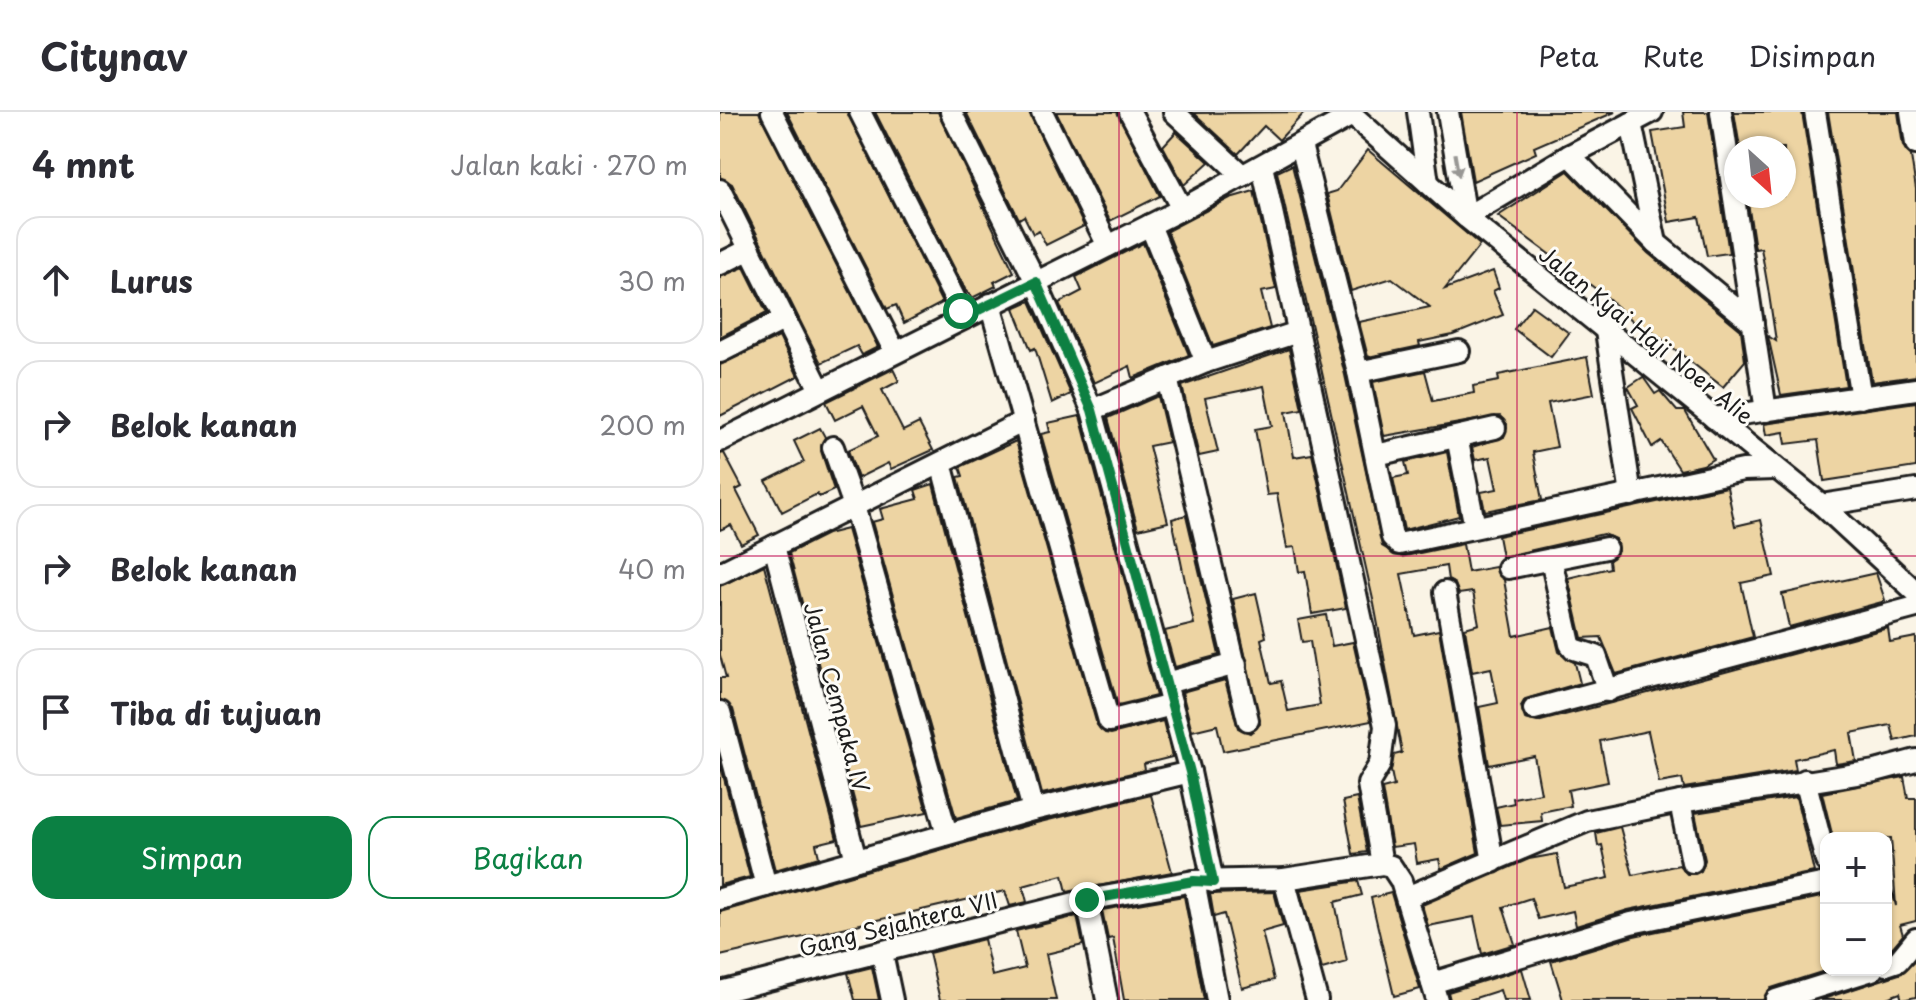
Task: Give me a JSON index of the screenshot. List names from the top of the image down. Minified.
{"streets":{"street":["Jalan Kyai Haji Noer Alie","Jalan Cempaka IV","Gang Sejahtera VII"]},"north":"bottom right","page":{"header":"Citynav","nav":["Peta","Rute","Disimpan"],"heading":["4 mnt","Jalan kaki · 270 m"],"list":[["Lurus","30 m"],["Belok kanan","200 m"],["Belok kanan","40 m"],"Tiba di tujuan"],"buttons":["Simpan","Bagikan"],"map_buttons":["+","−"]}}
